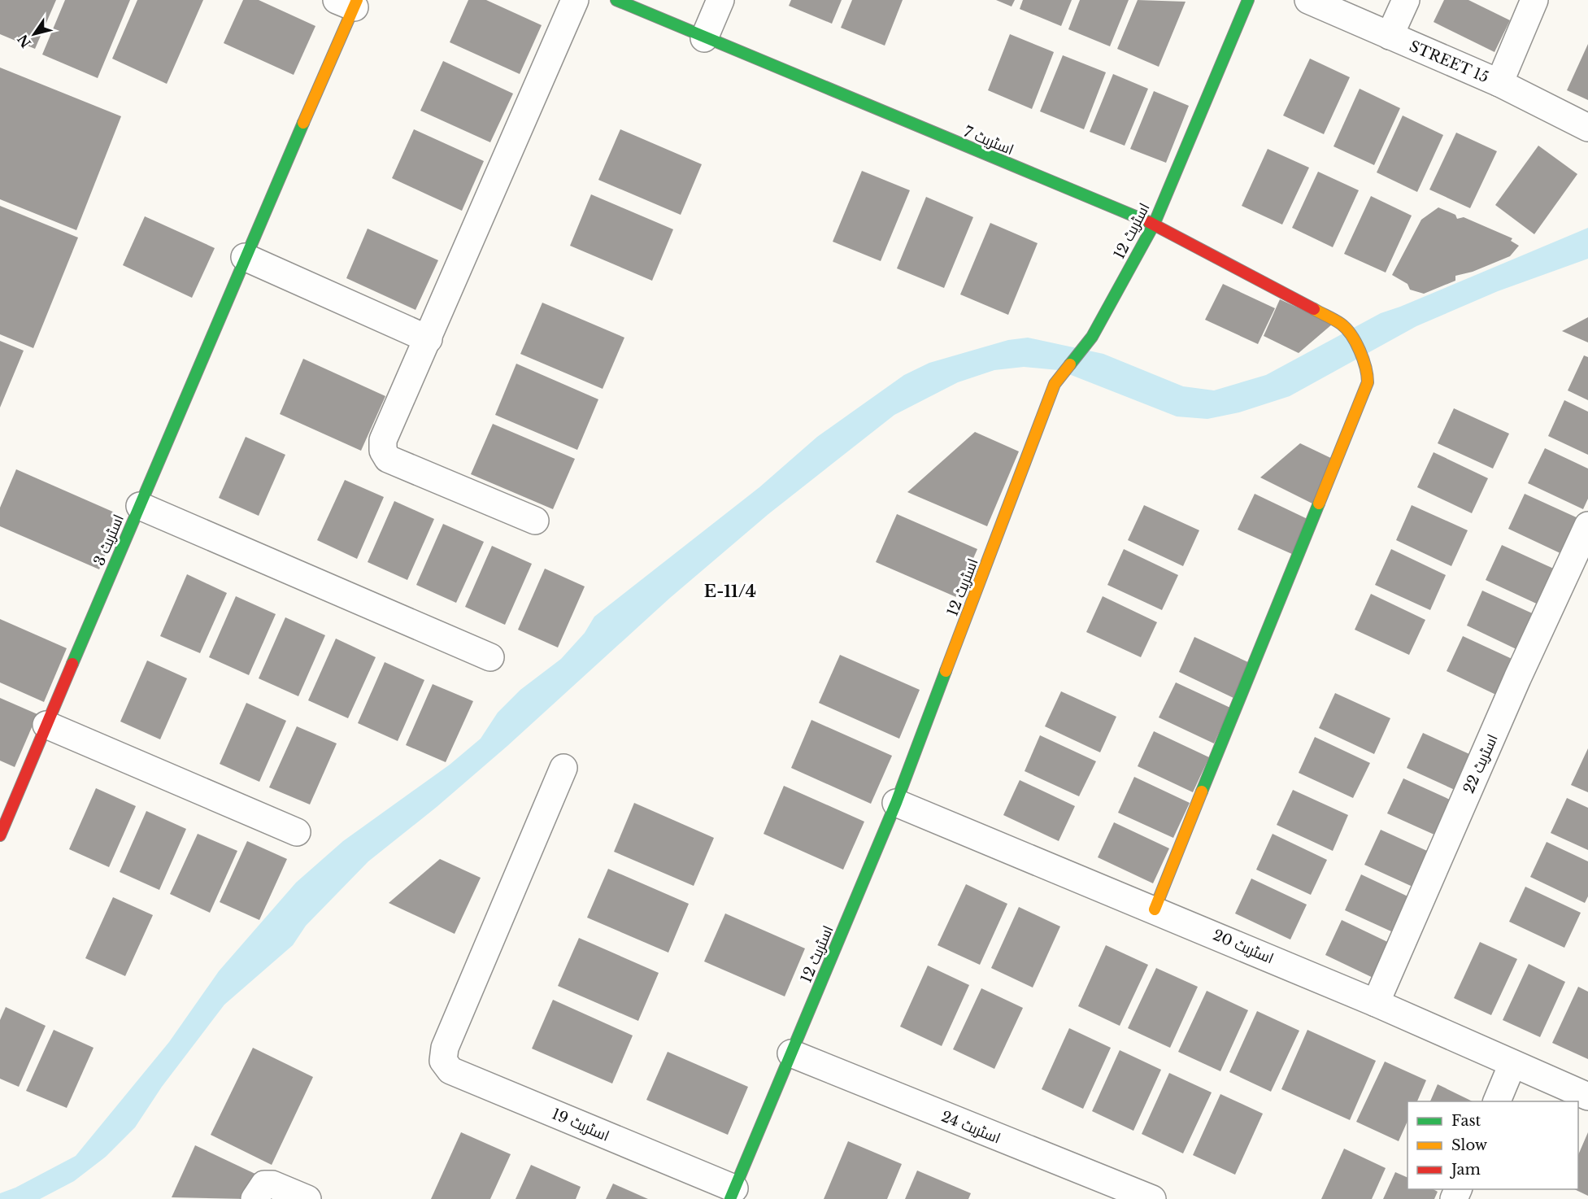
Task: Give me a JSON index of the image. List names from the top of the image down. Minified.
{"streets":{"street":["STREET 15","اسٹریٹ 7","اسٹریٹ 12","اسٹریٹ 3","اسٹریٹ 22","اسٹریٹ 20","اسٹریٹ 19","اسٹریٹ 24"]},"crossings":[["اسٹریٹ 7","اسٹریٹ 12"],["اسٹریٹ 7","اسٹریٹ 20"],["اسٹریٹ 12","اسٹریٹ 20"],["اسٹریٹ 12","اسٹریٹ 19"],["اسٹریٹ 12","اسٹریٹ 24"],["اسٹریٹ 22","اسٹریٹ 20"]],"districts":["E-11/4"],"legend":["Fast","Slow","Jam"],"north":"bottom left"}
